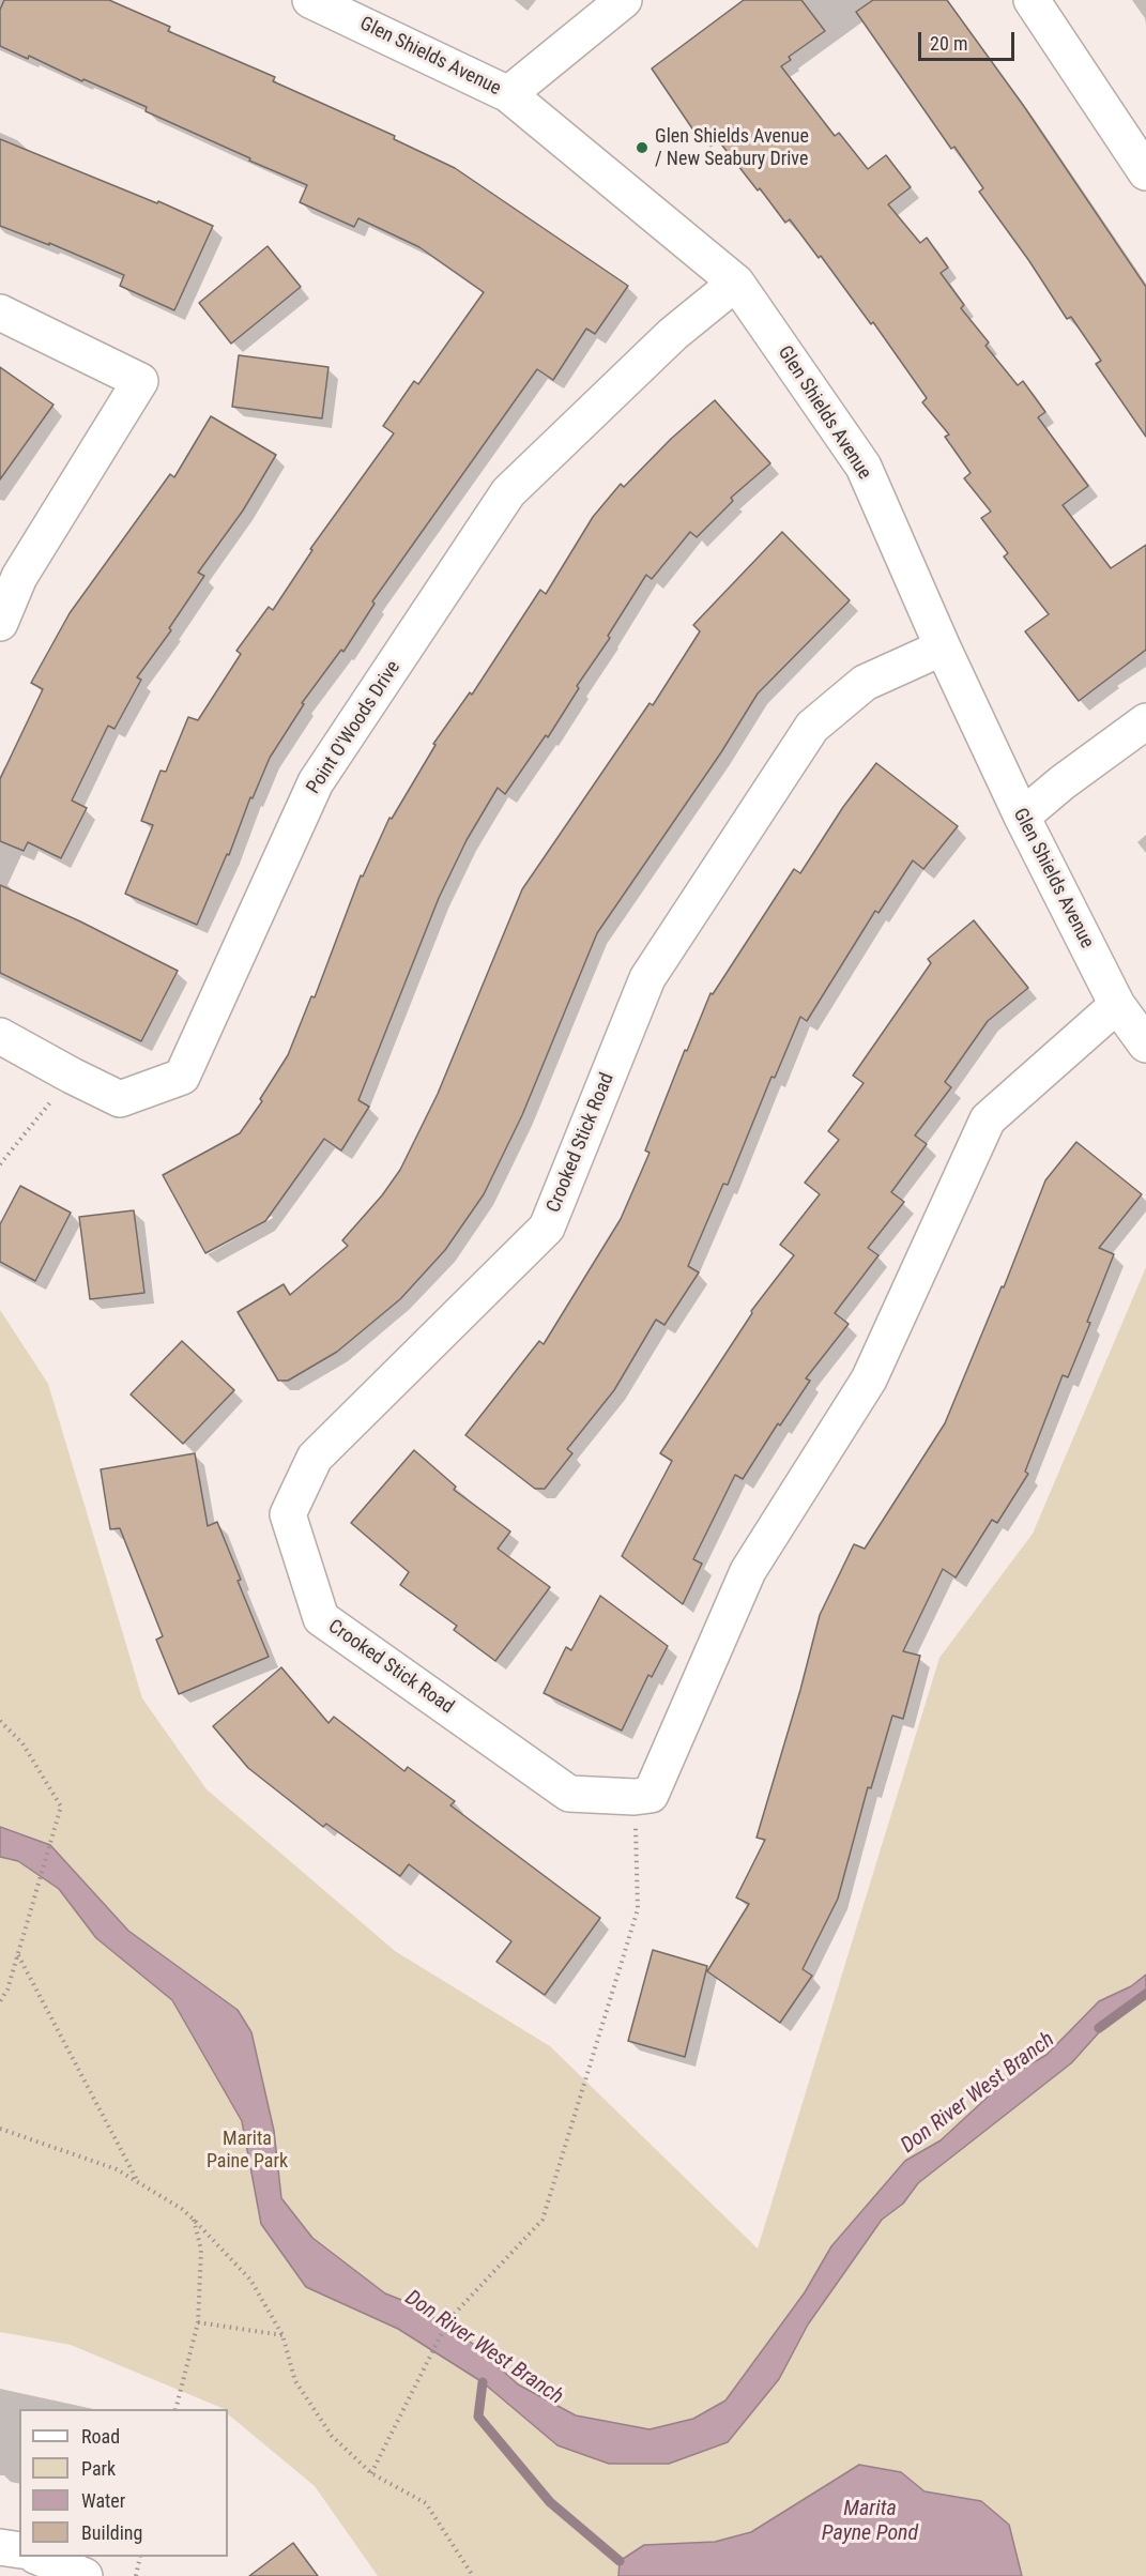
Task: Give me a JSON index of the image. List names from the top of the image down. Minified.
{"streets":{"street":["Glen Shields Avenue","Point O'Woods Drive","Crooked Stick Road"]},"crossings":[["Glen Shields Avenue","Point O'Woods Drive"],["Glen Shields Avenue","Crooked Stick Road"]],"water":["Don River West Branch","Marita Payne Pond"],"parks":["Marita Paine Park"],"places":["Glen Shields Avenue / New Seabury Drive"],"legend":["Road","Park","Water","Building"],"scale_bar":"20 m"}
